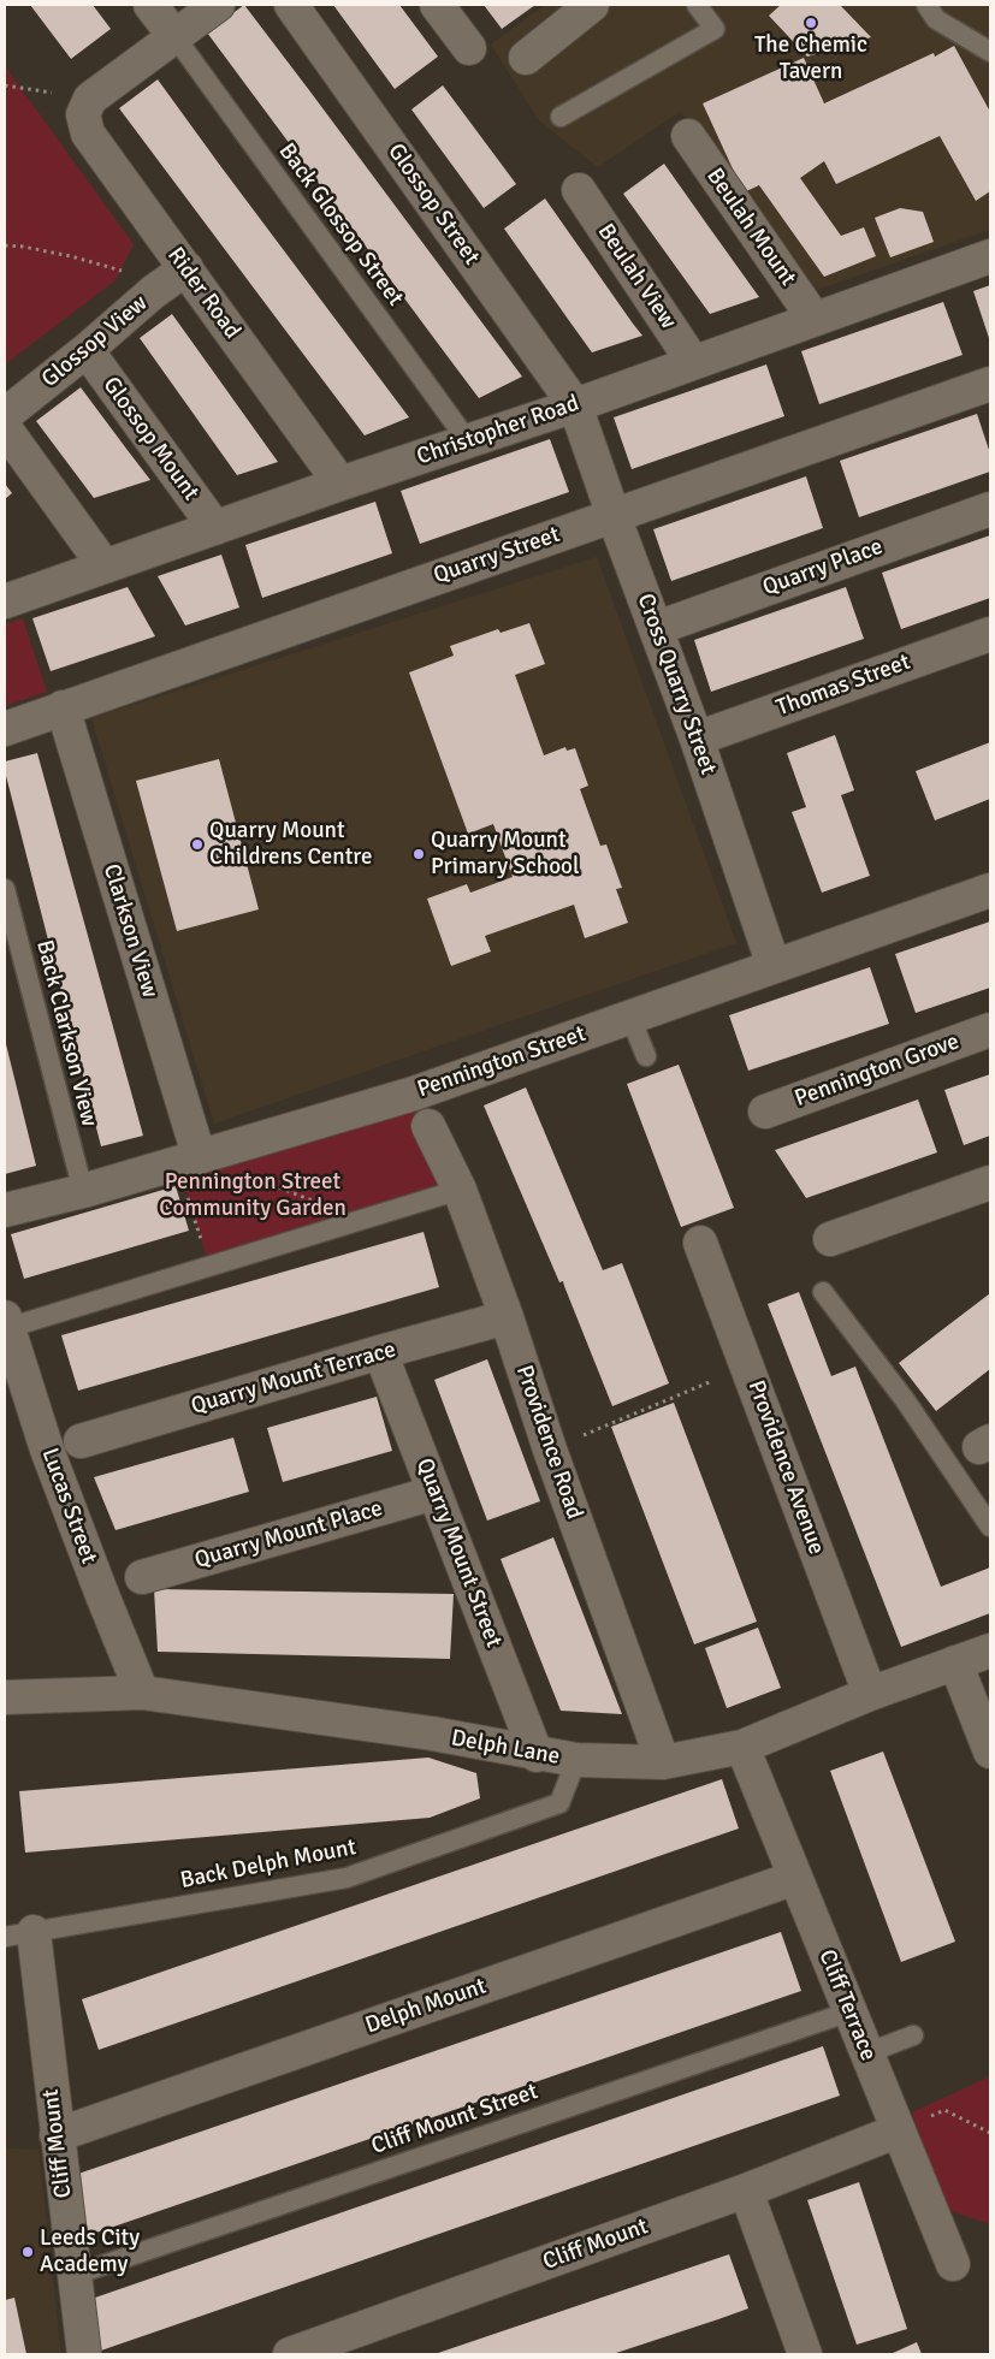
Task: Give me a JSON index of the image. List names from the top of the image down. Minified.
{"streets":{"street":["Glossop Street","Beulah Mount","Beulah View","Rider Road","Glossop View","Christopher Road","Glossop Mount","Quarry Street","Quarry Place","Cross Quarry Street","Thomas Street","Clarkson View","Pennington Street","Pennington Grove","Quarry Mount Terrace","Providence Road","Providence Avenue","Lucas Street","Quarry Mount Place","Quarry Mount Street","Delph Lane","Cliff Terrace","Delph Mount","Cliff Mount"],"lane":["Back Glossop Street","Back Clarkson View","Back Delph Mount","Cliff Mount Street"]},"crossings":[["Glossop Street","Christopher Road"],["Glossop Street","Cross Quarry Street"],["Back Glossop Street","Christopher Road"],["Beulah Mount","Christopher Road"],["Beulah View","Christopher Road"],["Rider Road","Glossop View"],["Rider Road","Christopher Road"],["Glossop View","Glossop Mount"],["Christopher Road","Glossop Mount"],["Christopher Road","Cross Quarry Street"],["Quarry Street","Cross Quarry Street"],["Quarry Street","Clarkson View"],["Quarry Place","Cross Quarry Street"],["Cross Quarry Street","Thomas Street"],["Cross Quarry Street","Pennington Street"],["Clarkson View","Pennington Street"],["Back Clarkson View","Pennington Street"],["Quarry Mount Terrace","Providence Road"],["Quarry Mount Terrace","Quarry Mount Street"],["Providence Road","Delph Lane"],["Providence Avenue","Delph Lane"],["Lucas Street","Delph Lane"],["Quarry Mount Place","Quarry Mount Street"],["Quarry Mount Street","Delph Lane"],["Delph Lane","Back Delph Mount"],["Delph Lane","Cliff Terrace"],["Back Delph Mount","Cliff Mount"],["Cliff Terrace","Delph Mount"],["Cliff Terrace","Cliff Mount Street"],["Cliff Terrace","Cliff Mount"],["Delph Mount","Cliff Mount"],["Cliff Mount Street","Cliff Mount"]],"parks":["Pennington Street Community Garden"],"places":["The Chemic Tavern","Quarry Mount Childrens Centre","Quarry Mount Primary School","Leeds City Academy"]}
